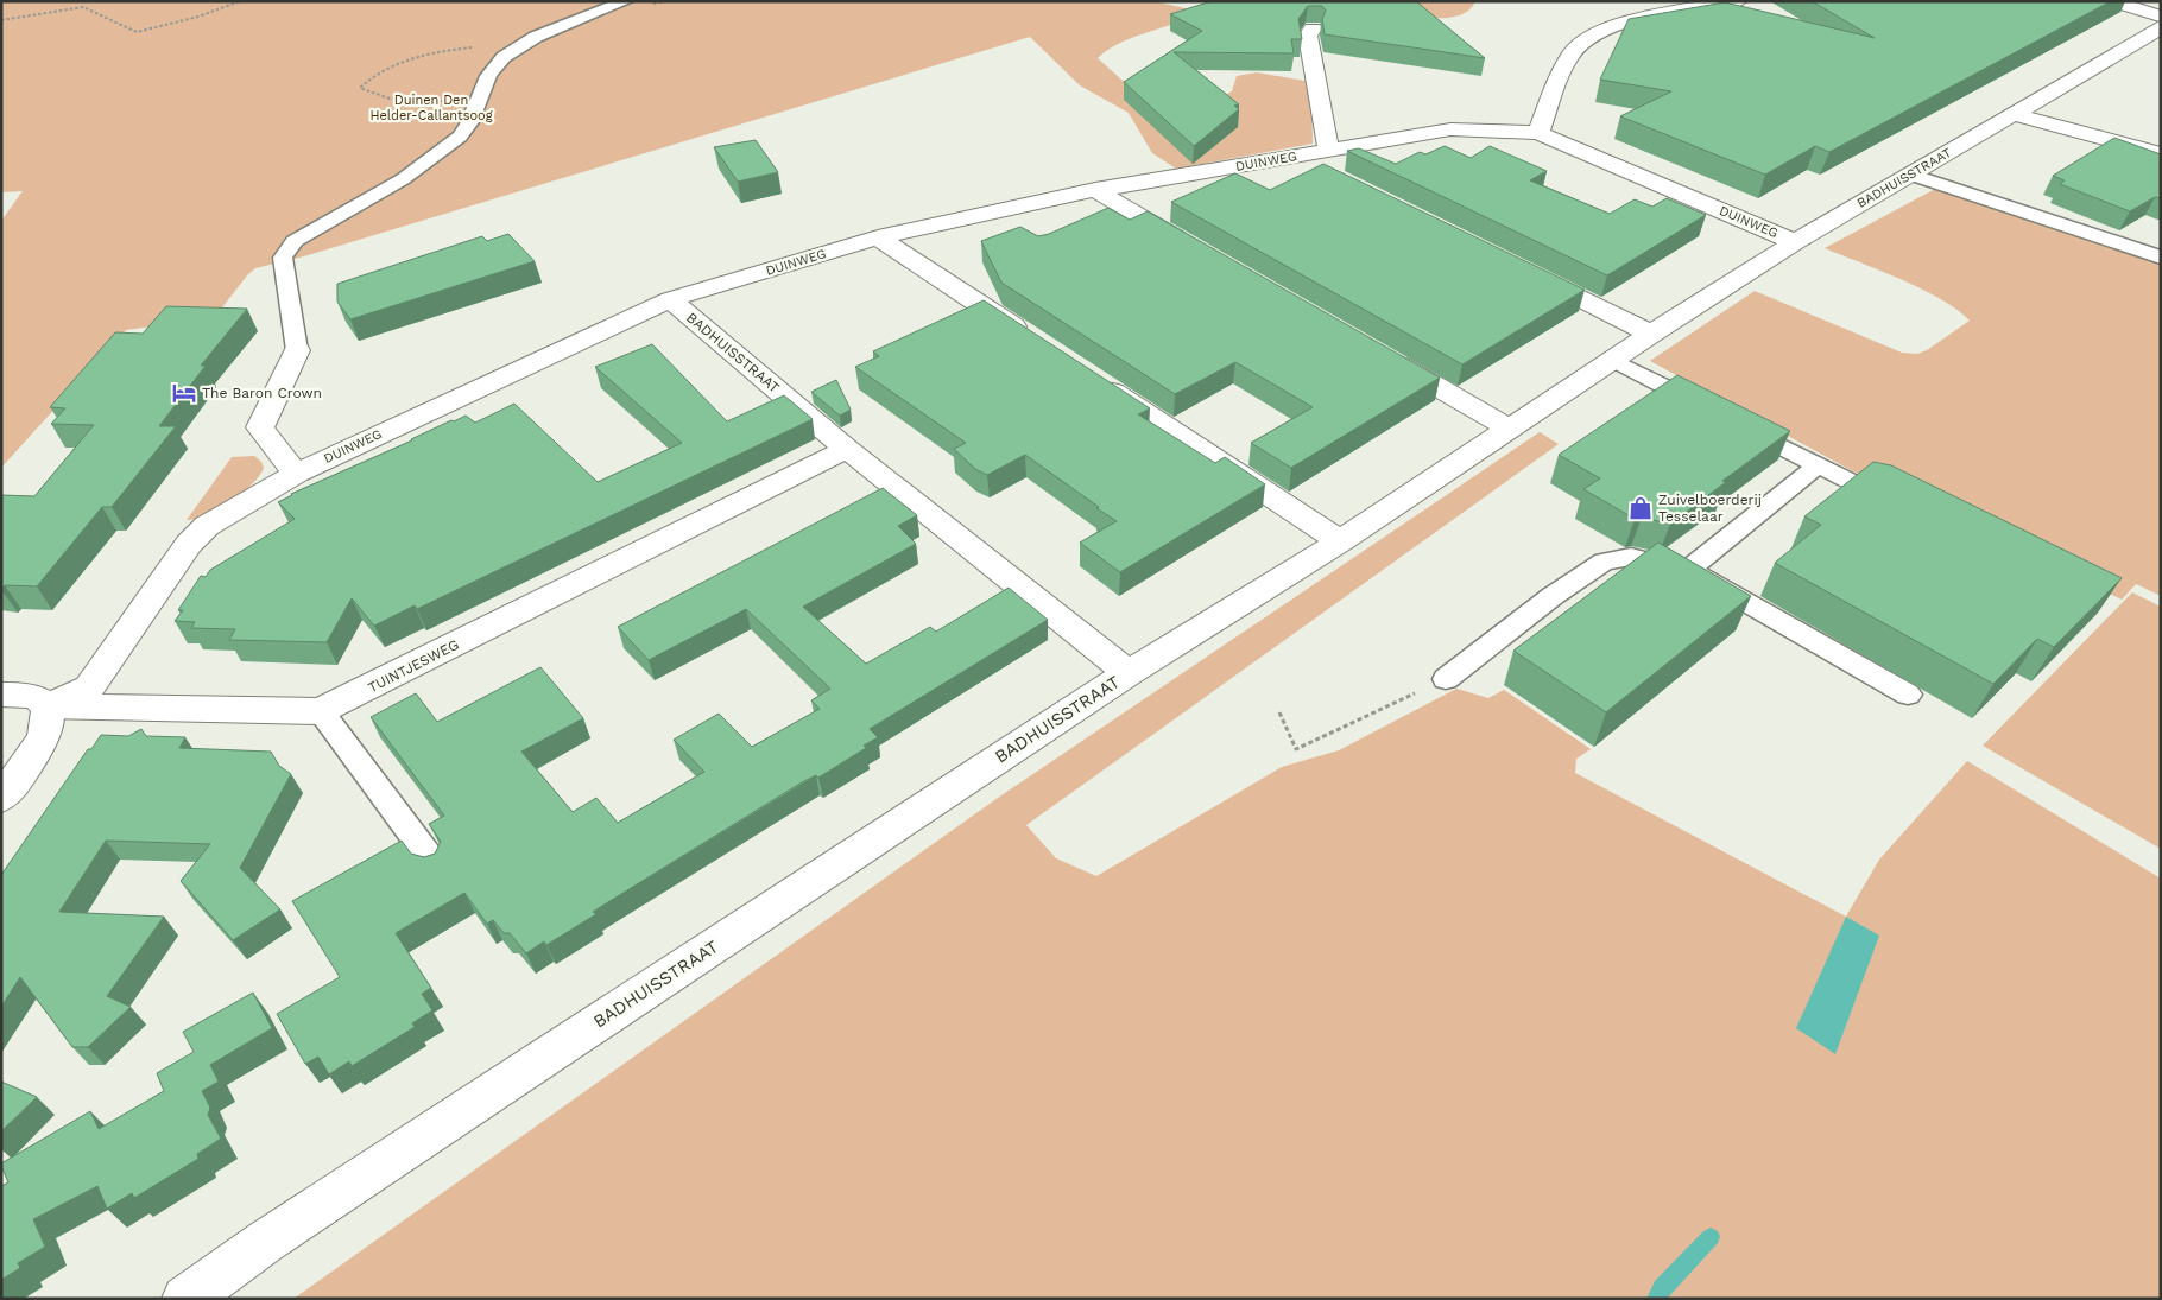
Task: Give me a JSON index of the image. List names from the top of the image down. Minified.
{"streets":{"street":["DUINWEG","BADHUISSTRAAT","TUINTJESWEG"]},"crossings":[["DUINWEG","BADHUISSTRAAT"],["DUINWEG","TUINTJESWEG"],["BADHUISSTRAAT","TUINTJESWEG"]],"parks":["Duinen Den Helder-Callantsoog"],"places":{"hotel":["The Baron Crown"],"shop":["Zuivelboerderij Tesselaar"]}}
